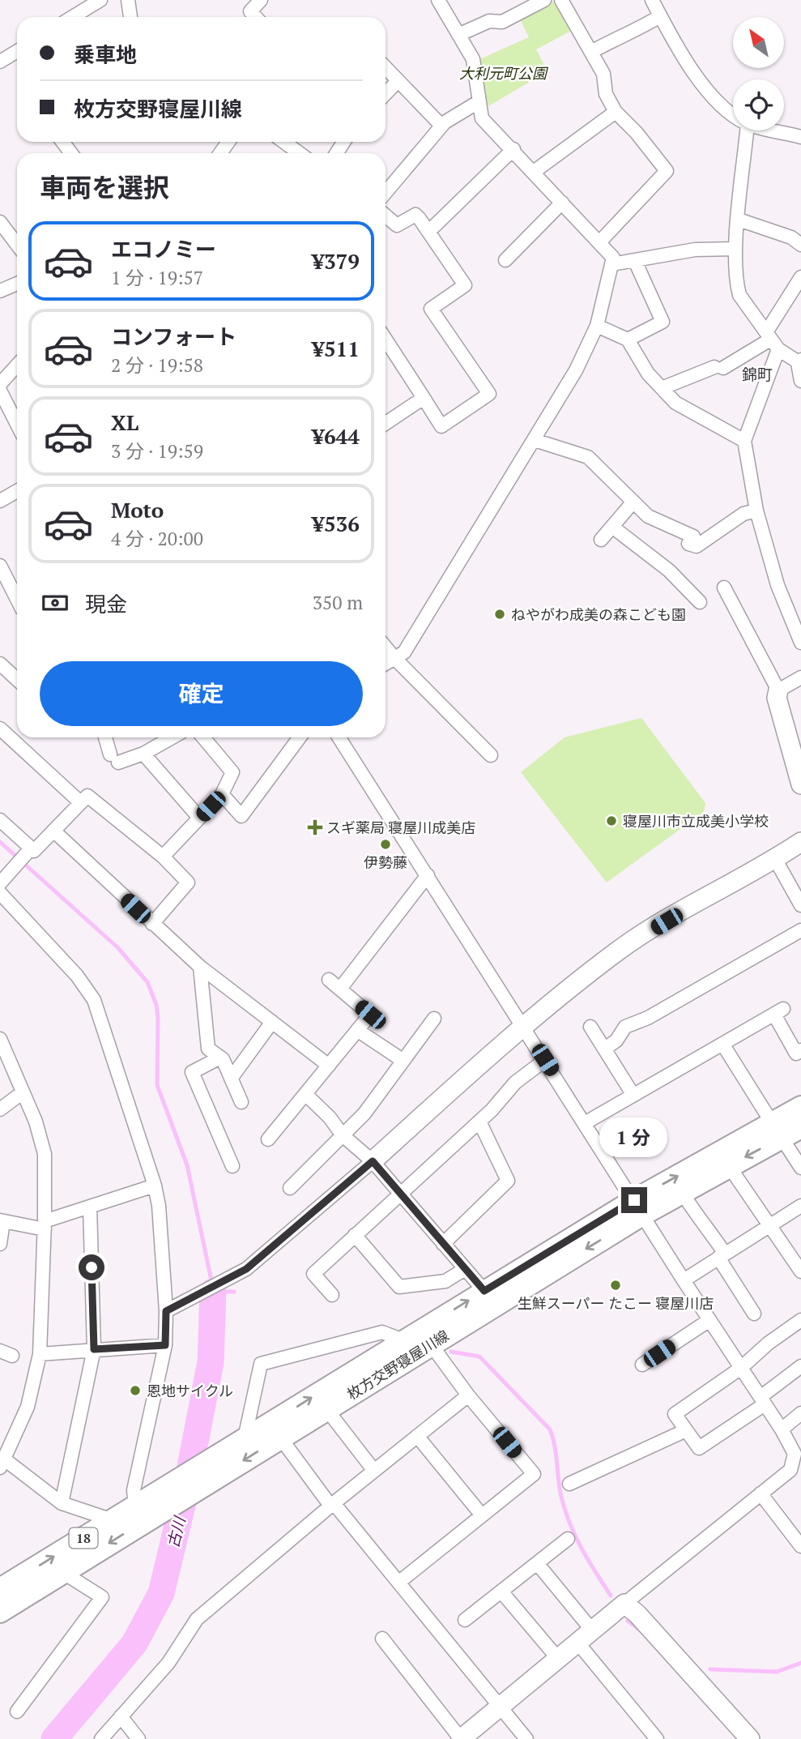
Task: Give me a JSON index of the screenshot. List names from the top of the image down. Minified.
{"streets":{"main road":["枚方交野寝屋川線","18"]},"districts":["錦町"],"water":["古川"],"parks":["大利元町公園"],"places":{"other":["ねやがわ成美の森こども園","寝屋川市立成美小学校","伊勢藤","生鮮スーパー たこー 寝屋川店","恩地サイクル"],"health":["スギ薬局 寝屋川成美店"]},"north":"top left","page":{"banner":["乗車地","枚方交野寝屋川線"],"heading":"車両を選択","list":[{"name":"エコノミー","note":"1 分 · 19:57","value":"¥379"},{"name":"コンフォート","note":"2 分 · 19:58","value":"¥511"},{"name":"XL","note":"3 分 · 19:59","value":"¥644"},{"name":"Moto","note":"4 分 · 20:00","value":"¥536"}],"pay":["現金","350 m"],"buttons":"確定","bubble":"1 分"}}
